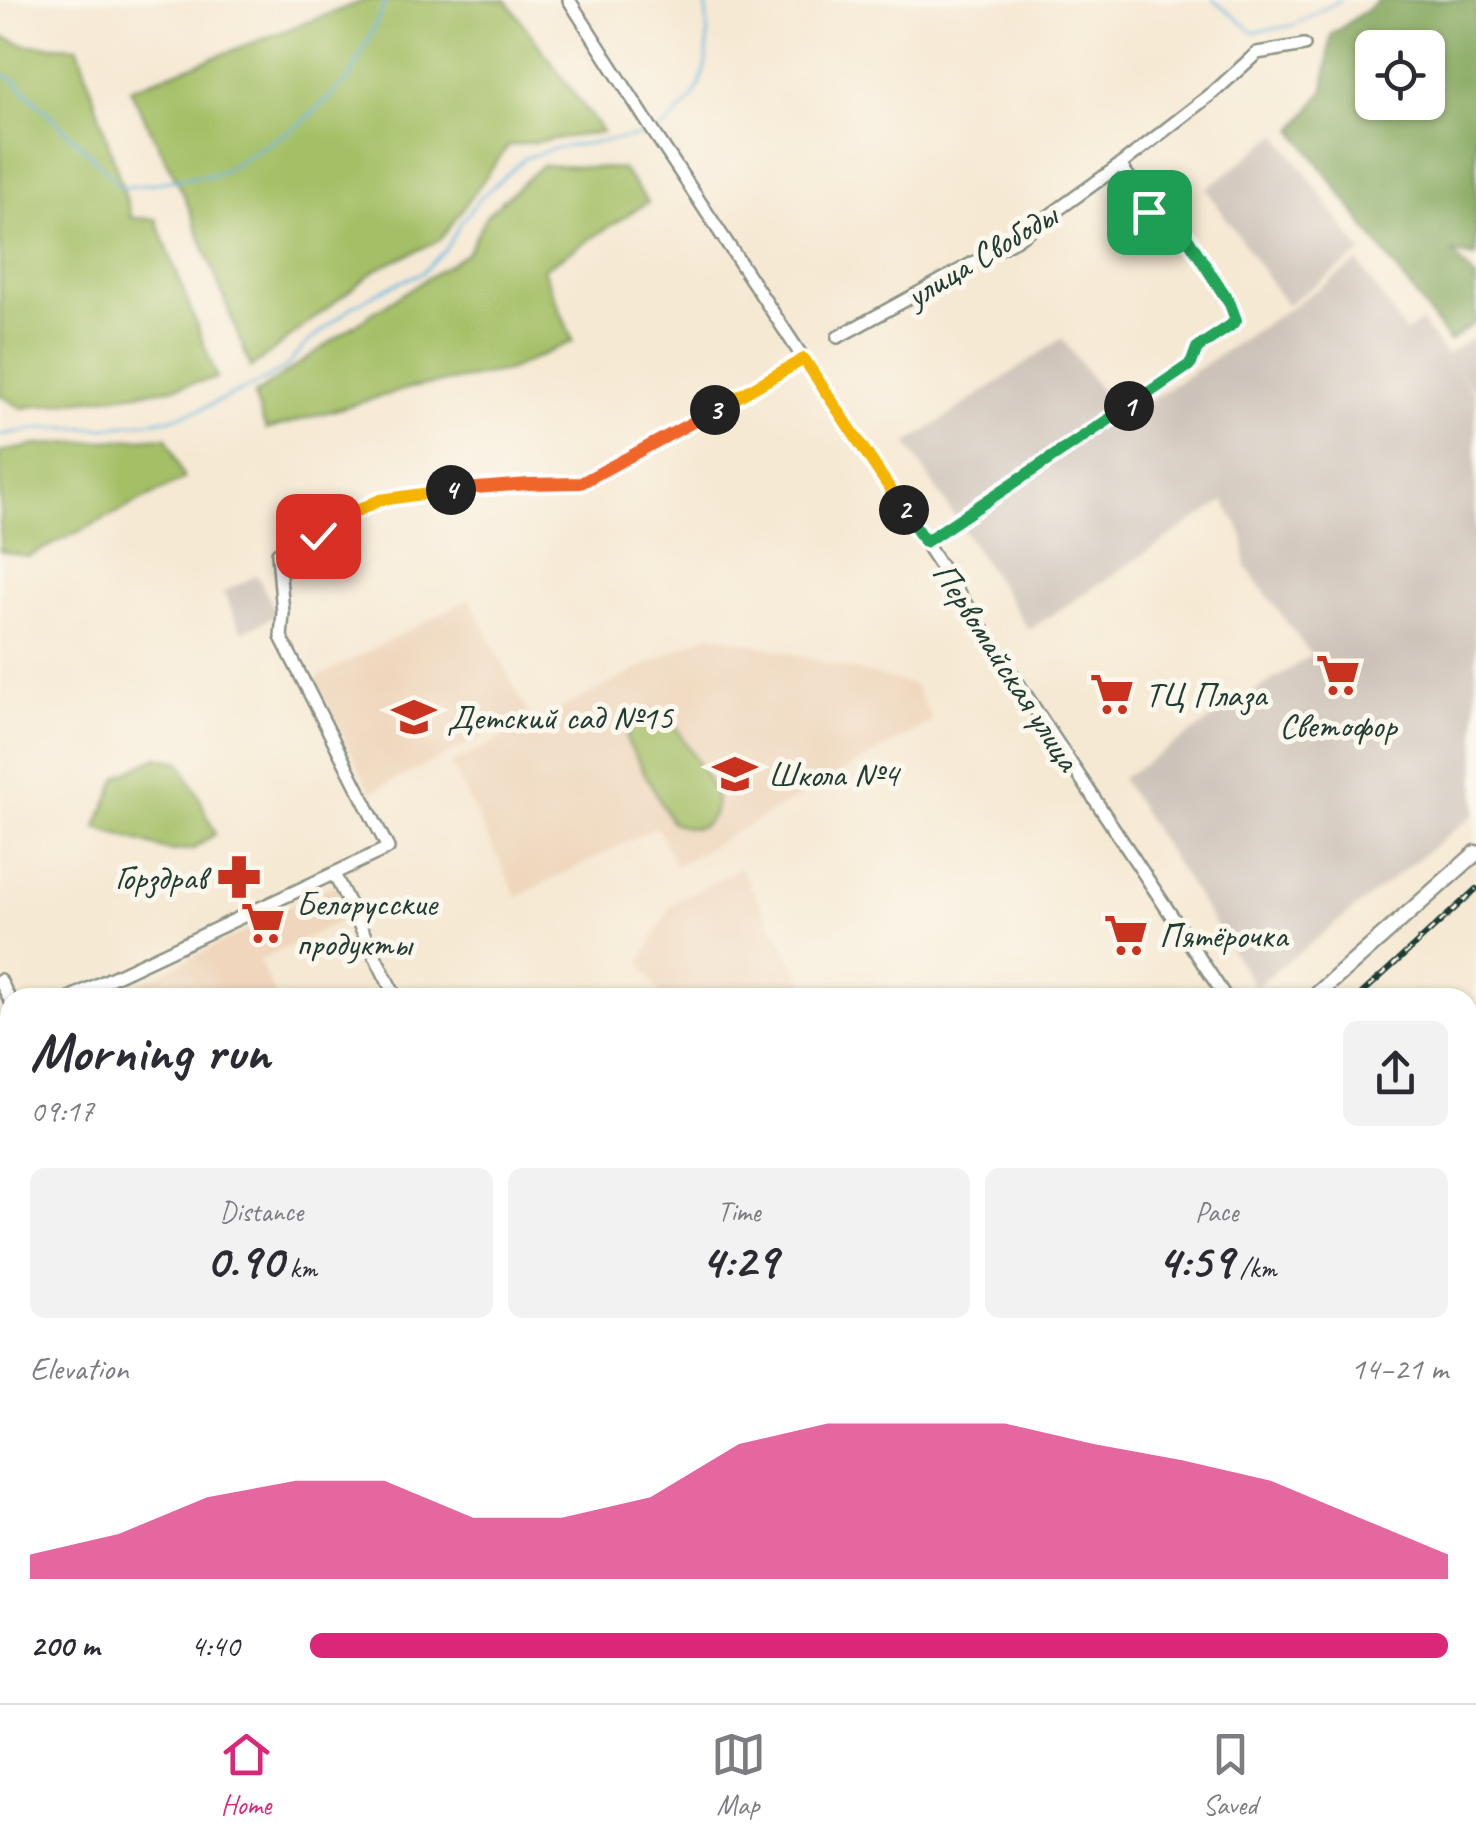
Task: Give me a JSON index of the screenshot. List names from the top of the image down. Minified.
{"streets":{"street":["улица Свободы","Первомайская улица"]},"places":{"supermarket":["Светофор","ТЦ Плаза","Белорусские продукты","Пятёрочка"],"school or university":["Детский сад №15","Школа №4"],"pharmacy":["Горздрав"]},"page":{"pins":["1","3","4","2"],"heading":["Morning run","09:17"],"stats":[["Distance","0.90 km"],["Time","4:29"],["Pace","4:59 /km"]],"chart":["Elevation","14–21 m"],"list":[{"name":"200 m","note":"4:40"}],"tabs":["Home","Map","Saved"]}}
